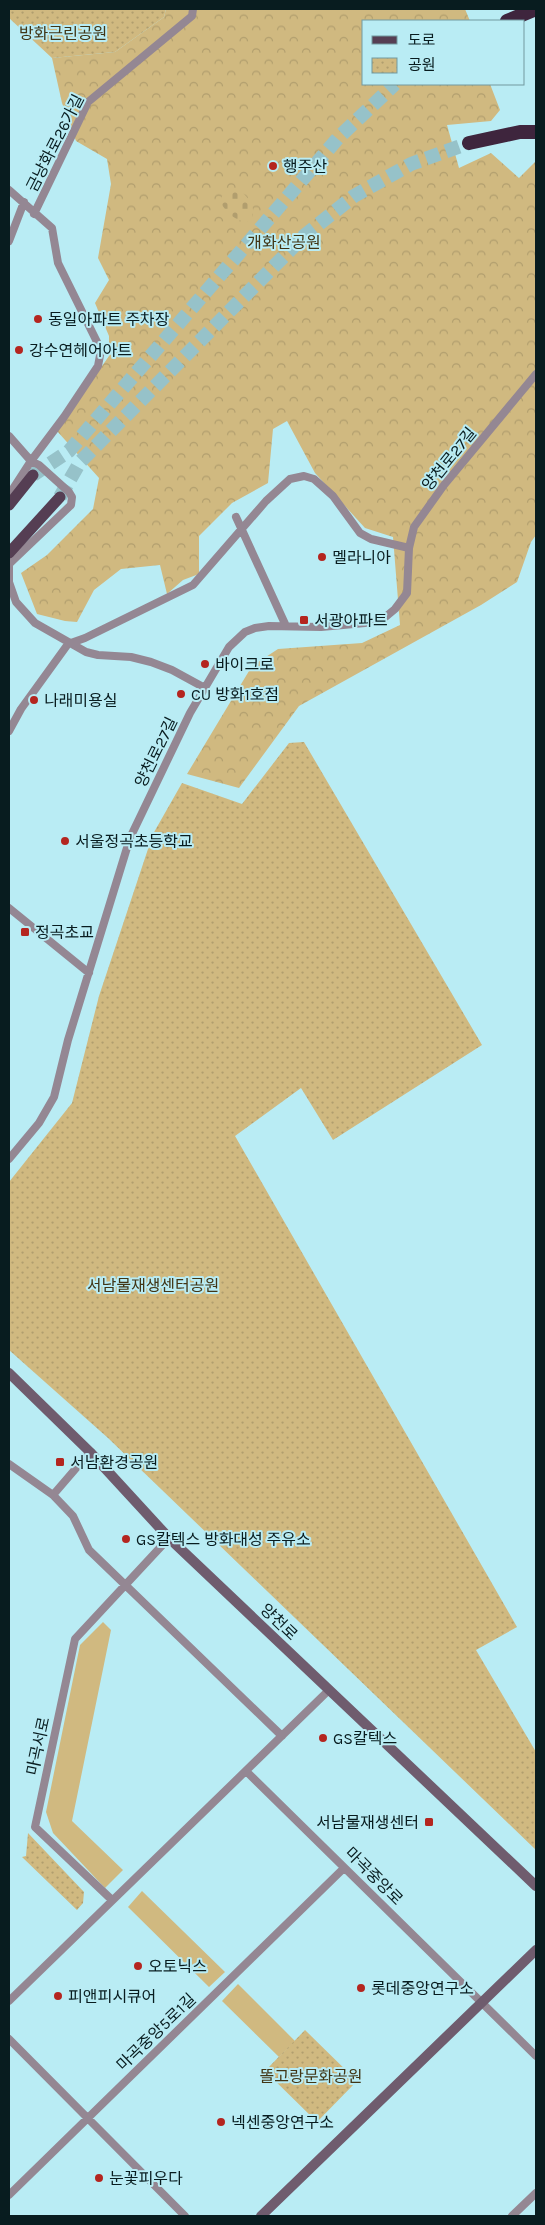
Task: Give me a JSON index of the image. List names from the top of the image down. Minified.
{"streets":{"main road":["양천로"],"street":["금낭화로26가길","양천로27길","마곡서로","마곡중앙로","마곡중앙5로1길"]},"crossings":[["양천로","마곡서로"],["마곡중앙로","마곡중앙5로1길"]],"parks":["방화근린공원","개화산공원","서남물재생센터공원","똘고랑문화공원"],"places":{"other":["행주산","동일아파트 주차장","강수연헤어아트","멜라니아","바이크로","CU 방화1호점","나래미용실","서울정곡초등학교","GS칼텍스 방화대성 주유소","GS칼텍스","오토닉스","롯데중앙연구소","피앤피시큐어","넥센중앙연구소","눈꽃피우다"],"transit":["서광아파트","정곡초교","서남환경공원","서남물재생센터"]},"legend":["도로","공원"]}
